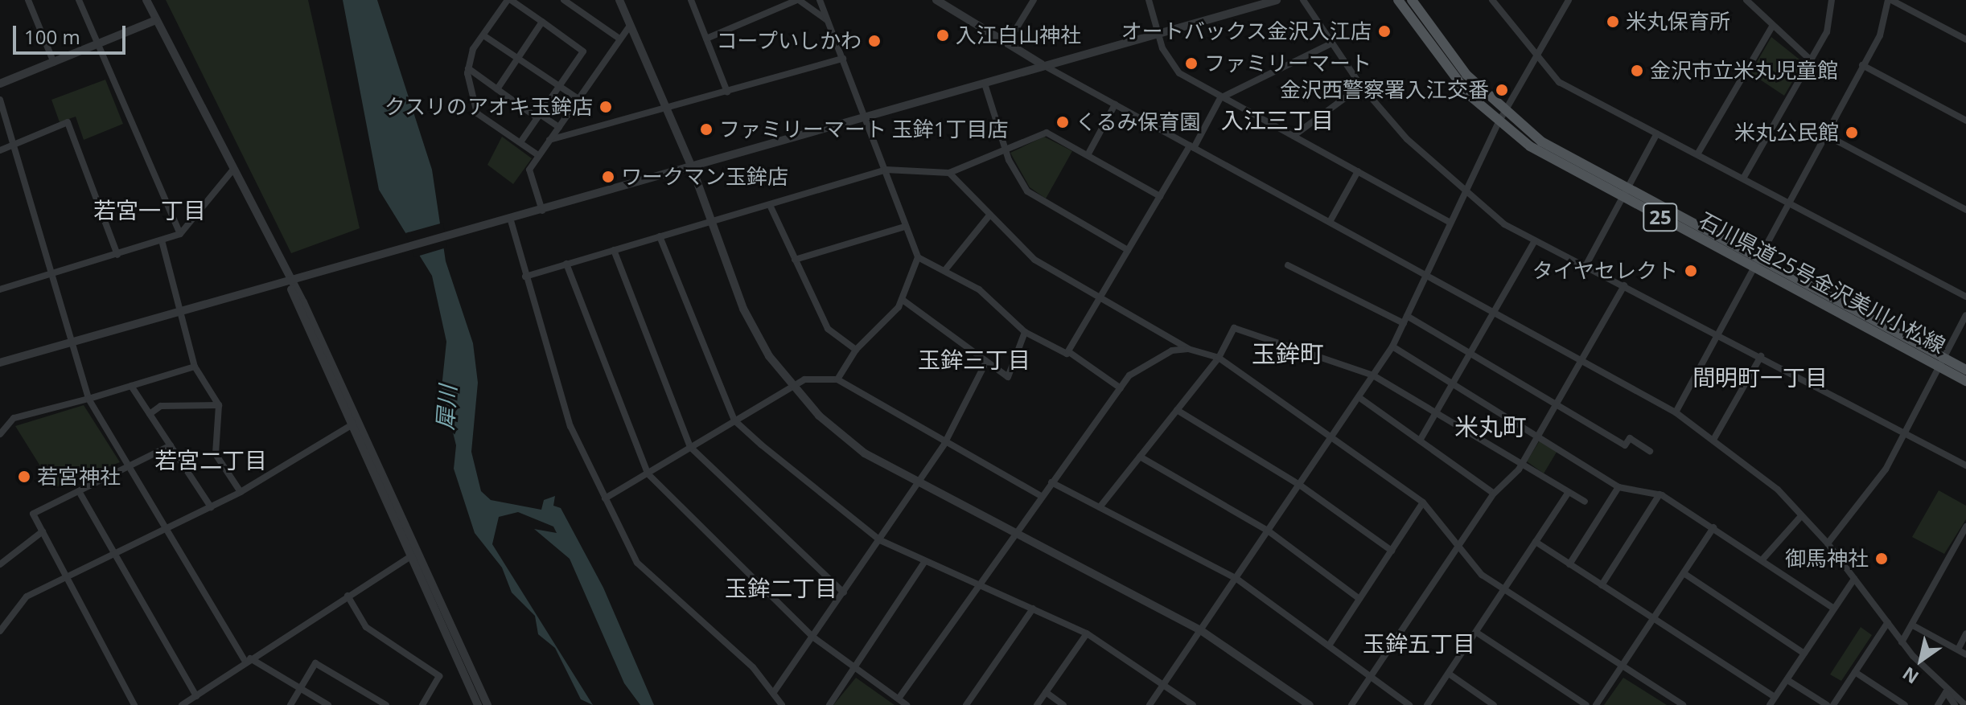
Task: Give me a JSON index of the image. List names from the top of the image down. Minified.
{"streets":{"main road":["25","石川県道25号金沢美川小松線"]},"districts":["入江三丁目","若宮一丁目","玉鉾町","玉鉾三丁目","間明町一丁目","米丸町","若宮二丁目","玉鉾二丁目","玉鉾五丁目"],"water":["犀川"],"places":["米丸保育所","オートバックス金沢入江店","入江白山神社","コープいしかわ","ファミリーマート","金沢市立米丸児童館","金沢西警察署入江交番","クスリのアオキ玉鉾店","くるみ保育園","ファミリーマート 玉鉾1丁目店","米丸公民館","ワークマン玉鉾店","タイヤセレクト","若宮神社","御馬神社"],"scale_bar":"100 m","north":"bottom left"}
